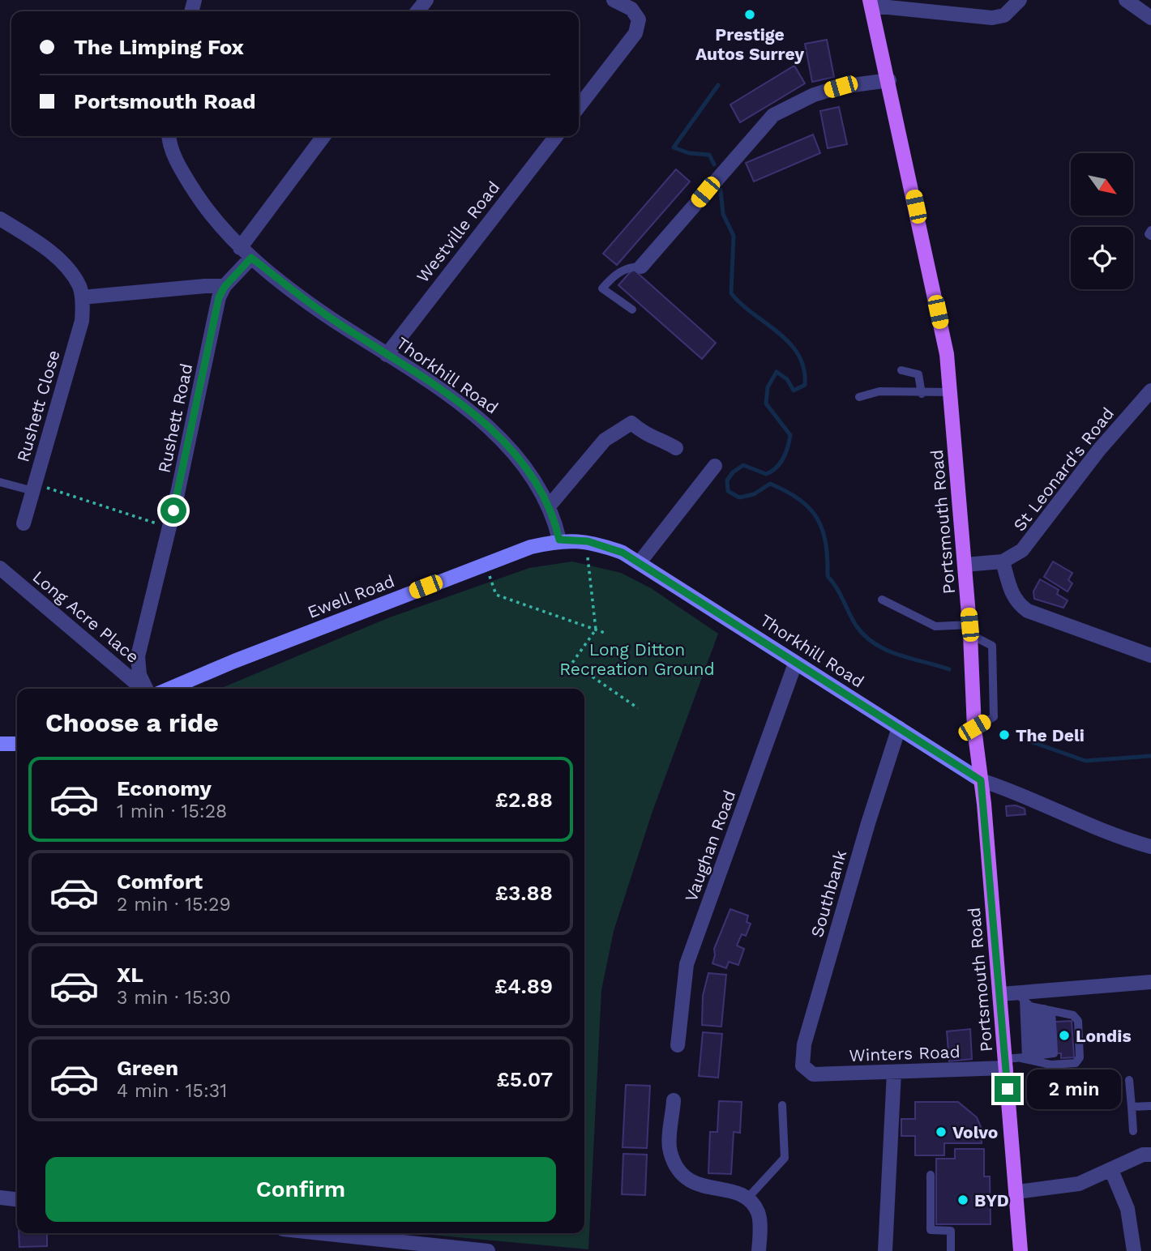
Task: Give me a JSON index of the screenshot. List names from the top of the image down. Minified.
{"streets":{"main road":["Portsmouth Road"],"street":["Westville Road","Thorkhill Road","Rushett Close","Rushett Road","St Leonard's Road","Ewell Road","Long Acre Place","Vaughan Road","Southbank","Winters Road"]},"crossings":[["Westville Road","Thorkhill Road"],["Thorkhill Road","Rushett Road"],["Thorkhill Road","Portsmouth Road"],["Thorkhill Road","Ewell Road"],["Thorkhill Road","Vaughan Road"],["Thorkhill Road","Southbank"],["St Leonard's Road","Portsmouth Road"],["Portsmouth Road","Winters Road"],["Southbank","Winters Road"]],"parks":["Long Ditton Recreation Ground"],"places":["Prestige Autos Surrey","The Deli","Londis","Volvo","BYD"],"north":"bottom right","page":{"banner":["The Limping Fox","Portsmouth Road"],"heading":"Choose a ride","list":[{"name":"Economy","note":"1 min · 15:28","value":"£2.88"},{"name":"Comfort","note":"2 min · 15:29","value":"£3.88"},{"name":"XL","note":"3 min · 15:30","value":"£4.89"},{"name":"Green","note":"4 min · 15:31","value":"£5.07"}],"bubble":"2 min","buttons":"Confirm"}}
